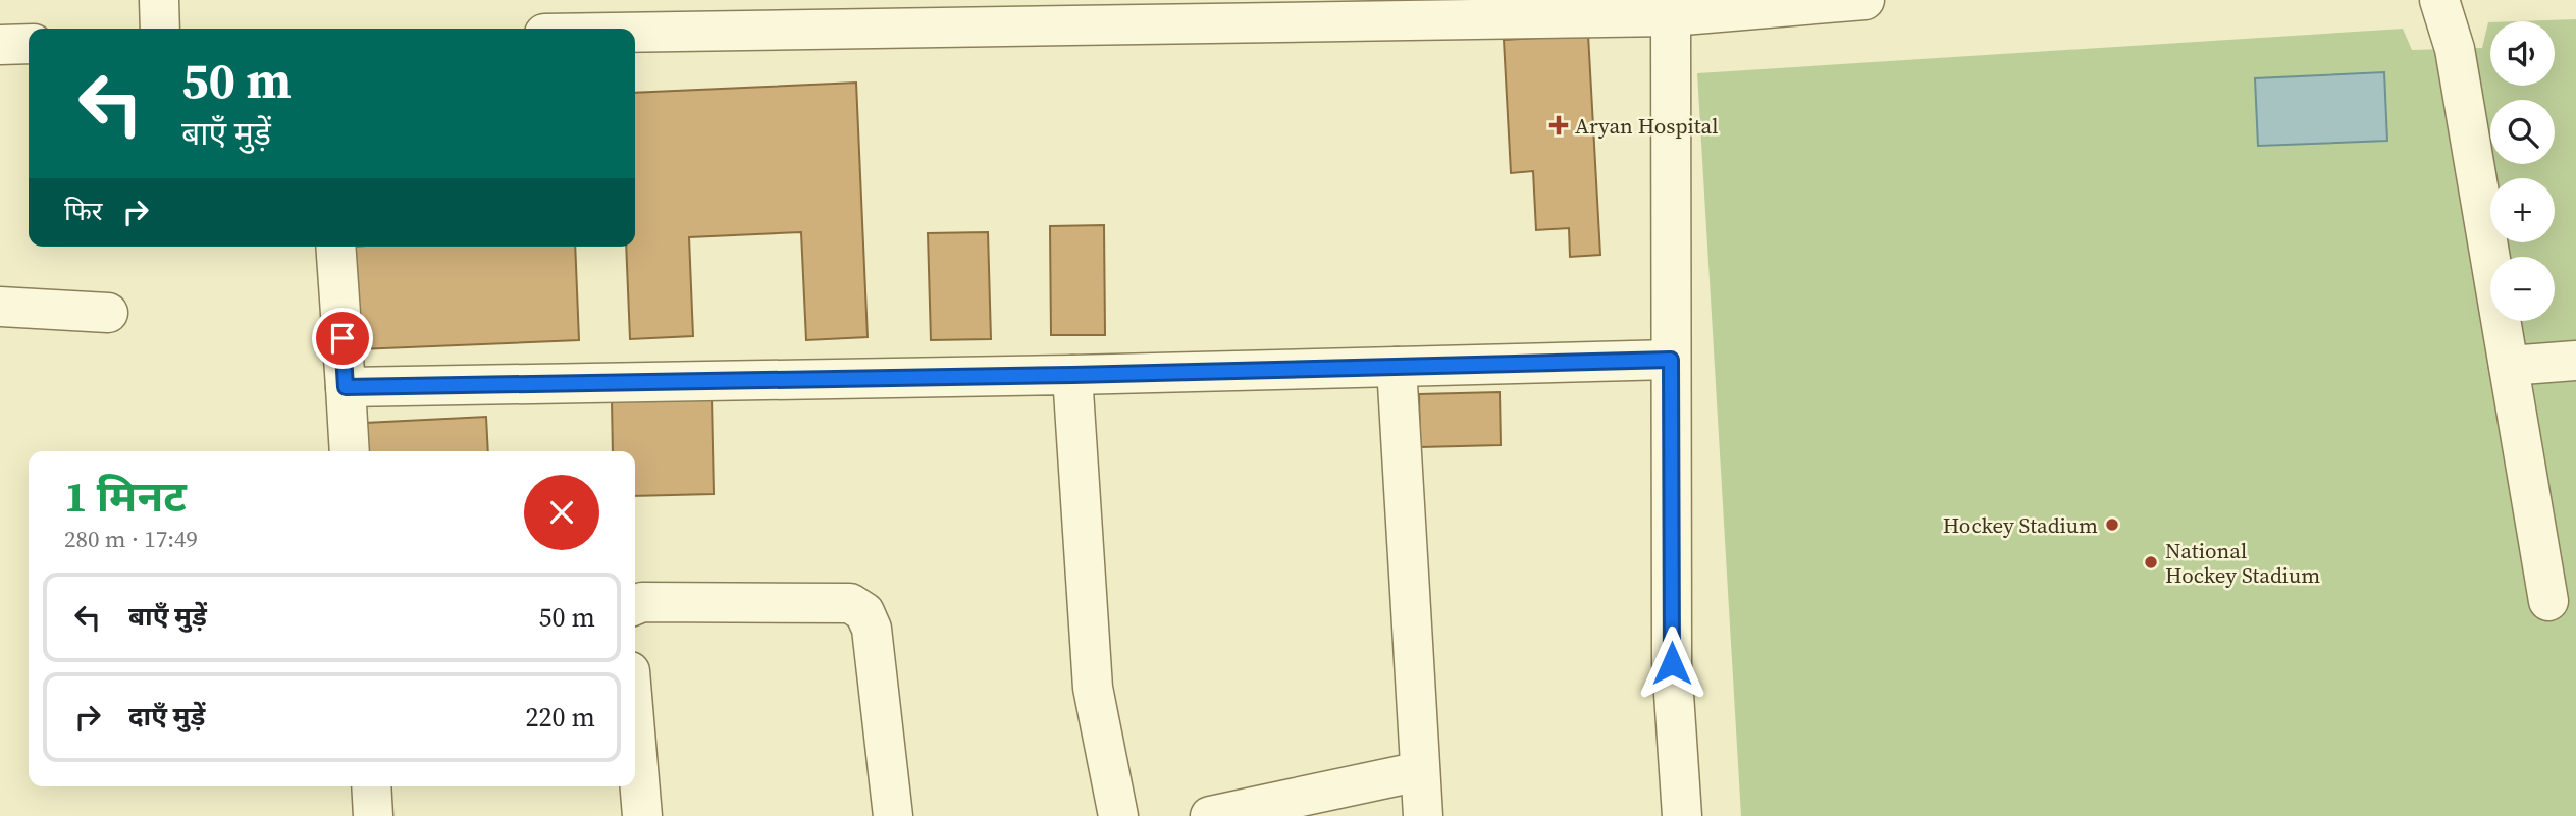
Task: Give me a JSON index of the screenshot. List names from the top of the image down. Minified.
{"places":{"health":["Aryan Hospital"],"other":["Hockey Stadium","National Hockey Stadium"]},"page":{"map_buttons":["+","−"],"turn":["50 m","बाएँ मुड़ें"],"then":"फिर","heading":["1 मिनट","280 m · 17:49"],"list":[{"name":"बाएँ मुड़ें","value":"50 m"},{"name":"दाएँ मुड़ें","value":"220 m"}]}}
